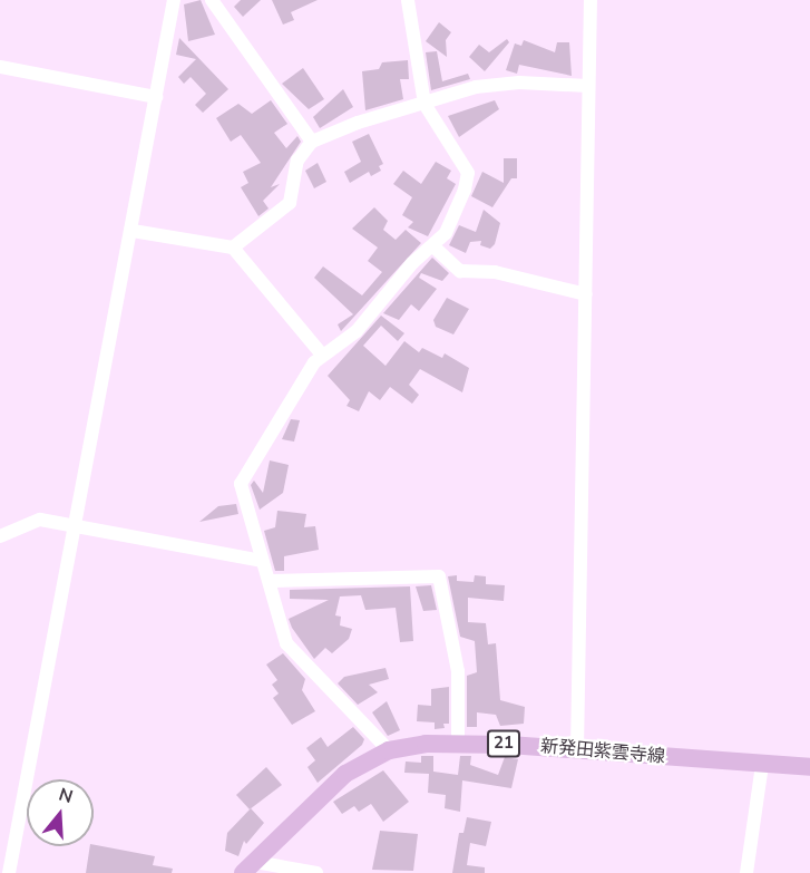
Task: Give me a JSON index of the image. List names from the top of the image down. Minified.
{"streets":{"main road":["21","新発田紫雲寺線"]},"north":"top"}
